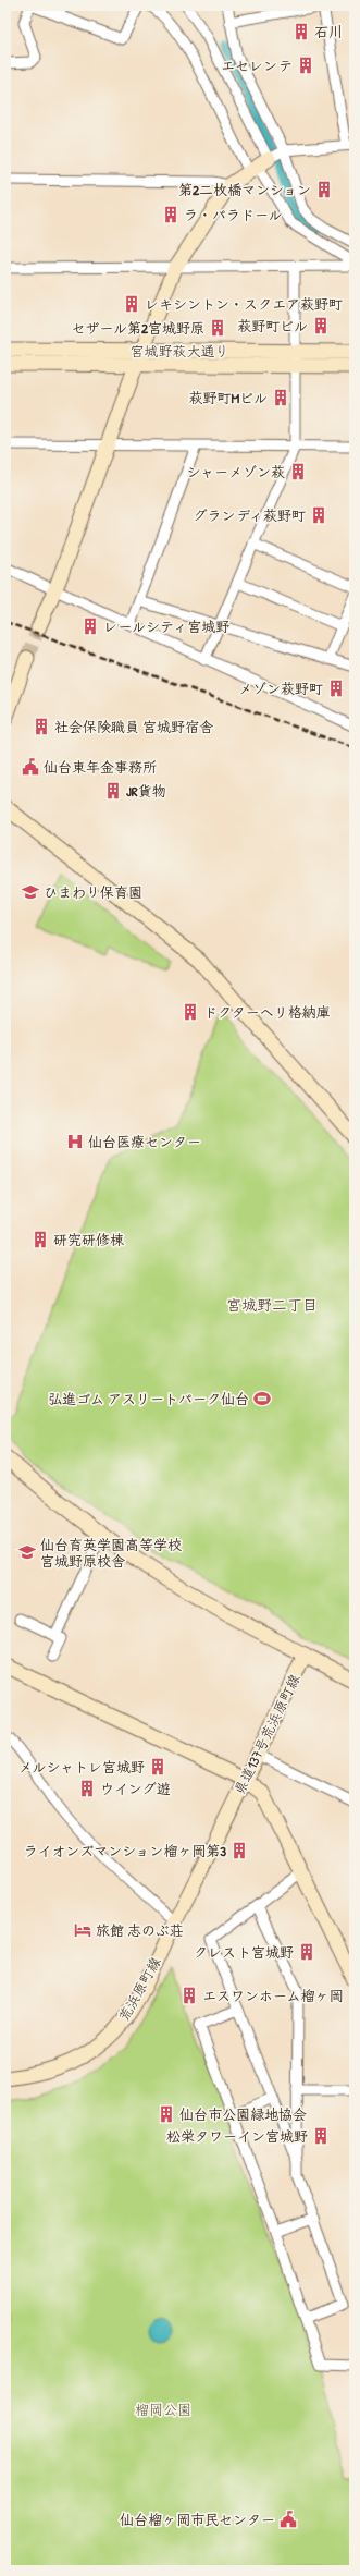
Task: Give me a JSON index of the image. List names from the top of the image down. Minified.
{"streets":{"street":["宮城野萩大通り","県道137号荒浜原町線","荒浜原町線"]},"crossings":[["県道137号荒浜原町線","荒浜原町線"]],"districts":["宮城野二丁目"],"parks":["榴岡公園"],"places":{"building":["石川","エセレンテ","第2二枚橋マンション","ラ・パラドール","レキシントン・スクエア萩野町","萩野町ビル","セザール第2宮城野原","萩野町Mビル","シャーメゾン萩","グランディ萩野町","レールシティ宮城野","メゾン萩野町","社会保険職員 宮城野宿舎","JR貨物","ドクターヘリ格納庫","研究研修棟","メルシャトレ宮城野","ウイング遊","ライオンズマンション榴ヶ岡第3","クレスト宮城野","エスワンホーム榴ヶ岡","仙台市公園緑地協会","松栄タワーイン宮城野"],"public building":["仙台東年金事務所","仙台榴ヶ岡市民センター"],"school or university":["ひまわり保育園","仙台育英学園高等学校 宮城野原校舎"],"hospital":["仙台医療センター"],"sports":["弘進ゴム アスリートパーク仙台"],"hotel":["旅館 志のぶ荘"]}}
